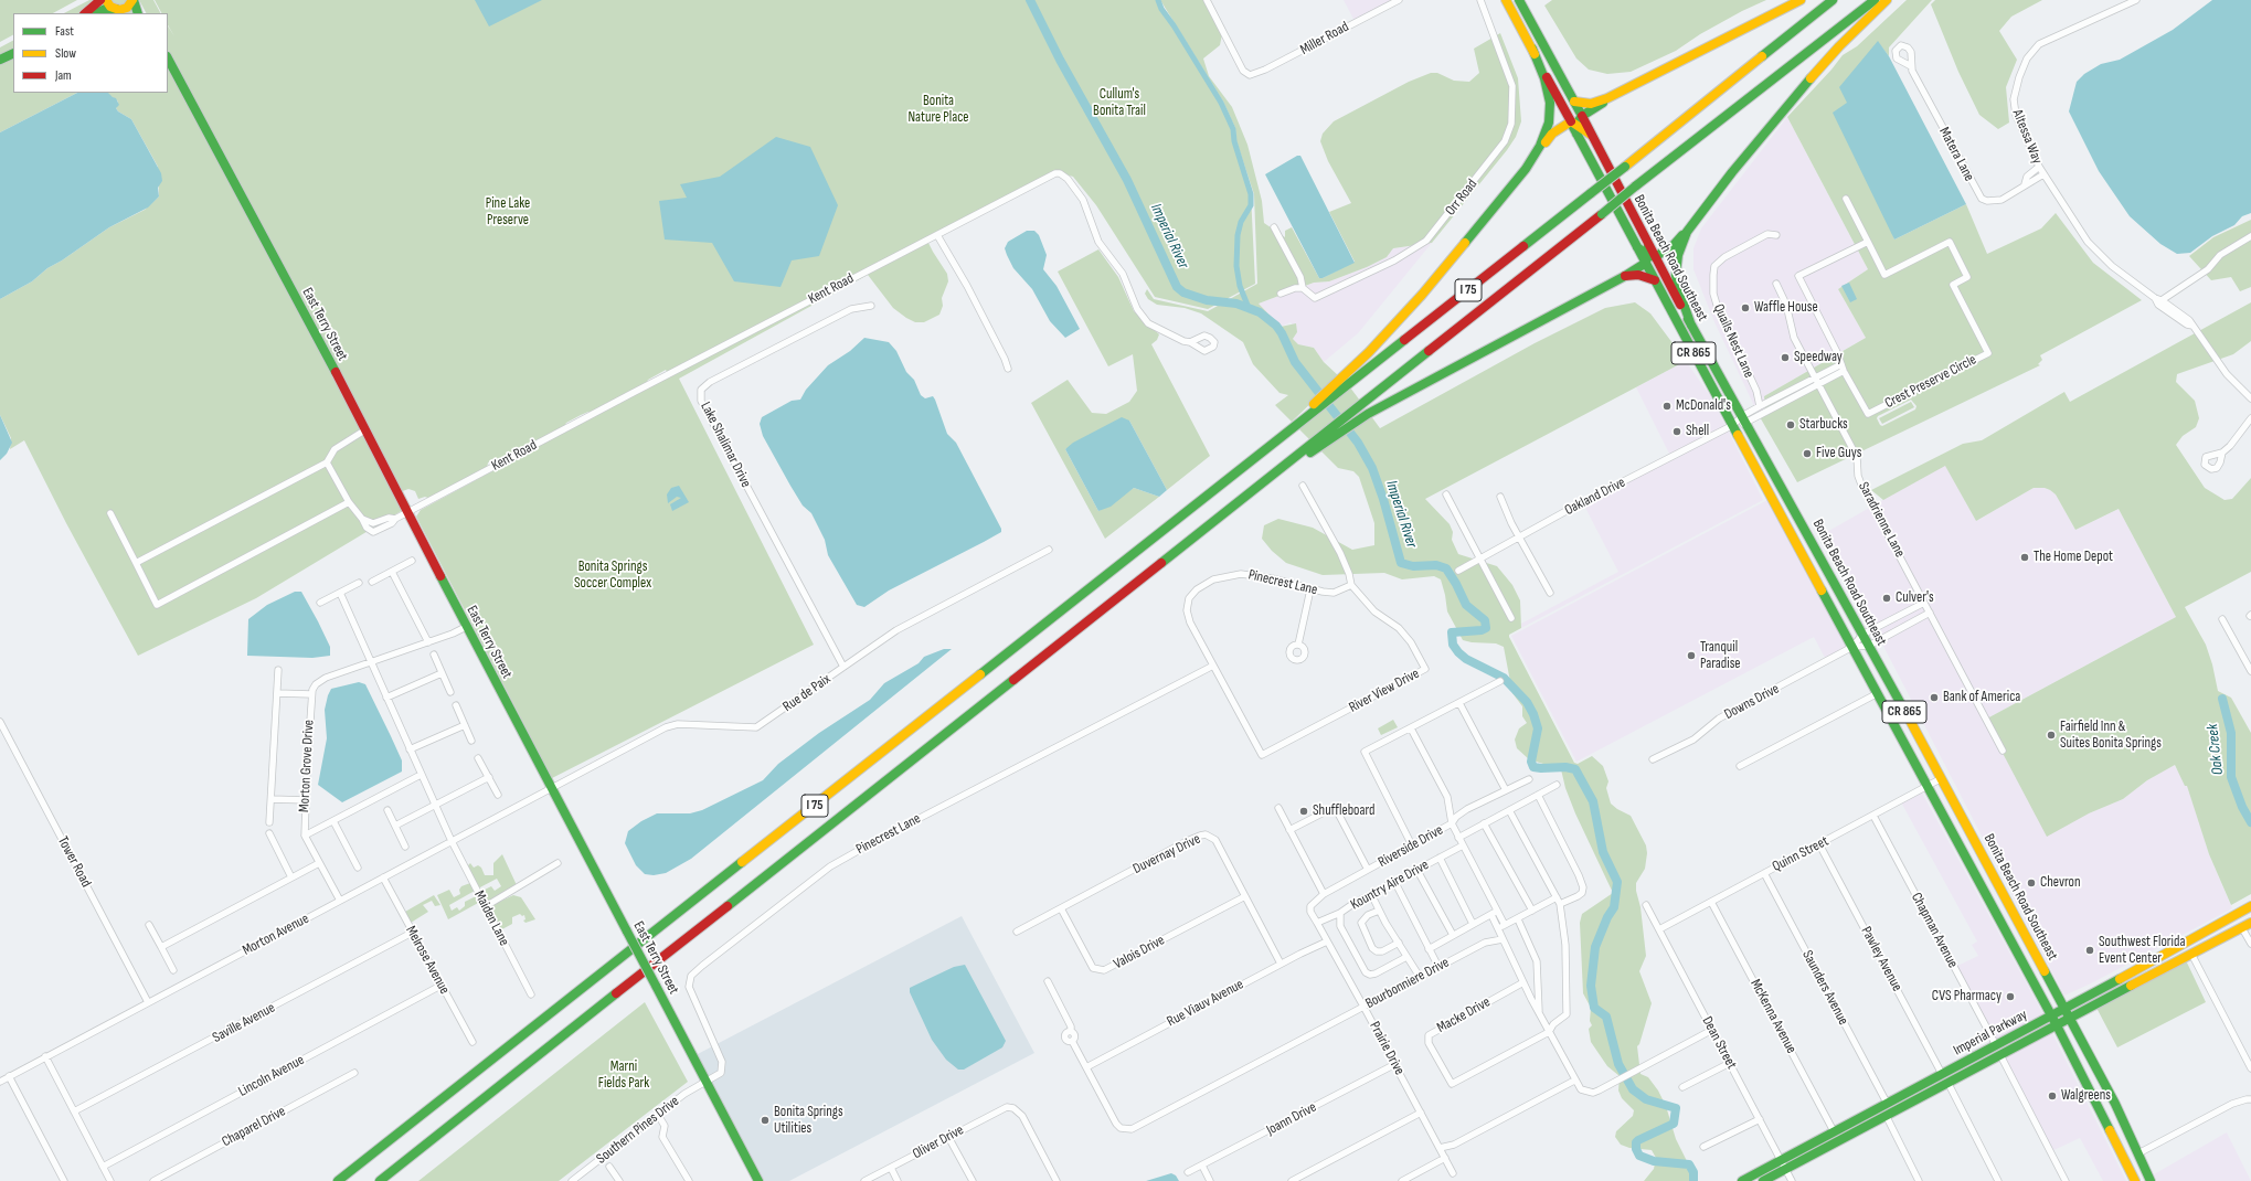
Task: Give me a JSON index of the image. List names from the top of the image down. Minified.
{"streets":{"main road":["Bonita Beach Road Southeast","I 75","East Terry Street","CR 865","Imperial Parkway"],"street":["Miller Road","Altessa Way","Matera Lane","Orr Road","Kent Road","Quails Nest Lane","Crest Preserve Circle","Lake Shalimar Drive","Oakland Drive","Saradrienne Lane","Pinecrest Lane","River View Drive","Rue de Paix","Downs Drive","Morton Grove Drive","Riverside Drive","Duvernay Drive","Quinn Street","Tower Road","Kountry Aire Drive","Maiden Lane","Chapman Avenue","Morton Avenue","Valois Drive","Pawley Avenue","Melrose Avenue","Bourbonniere Drive","Saunders Avenue","Rue Viauv Avenue","Macke Drive","McKenna Avenue","Saville Avenue","Dean Street","Prairie Drive","Lincoln Avenue","Joann Drive","Chaparel Drive","Southern Pines Drive","Oliver Drive"]},"crossings":[["Altessa Way","Matera Lane"],["Bonita Beach Road Southeast","Oakland Drive"],["Bonita Beach Road Southeast","Downs Drive"],["Bonita Beach Road Southeast","Quinn Street"],["Bonita Beach Road Southeast","Imperial Parkway"],["Kent Road","East Terry Street"],["East Terry Street","Pinecrest Lane"],["East Terry Street","Rue de Paix"],["East Terry Street","Morton Avenue"],["East Terry Street","Southern Pines Drive"],["Lake Shalimar Drive","Rue de Paix"],["Pinecrest Lane","River View Drive"],["Pinecrest Lane","Southern Pines Drive"],["Rue de Paix","Morton Avenue"],["Morton Grove Drive","Morton Avenue"],["Riverside Drive","Prairie Drive"],["Duvernay Drive","Valois Drive"],["Duvernay Drive","Rue Viauv Avenue"],["Quinn Street","Chapman Avenue"],["Quinn Street","Pawley Avenue"],["Quinn Street","Saunders Avenue"],["Quinn Street","McKenna Avenue"],["Quinn Street","Dean Street"],["Tower Road","Morton Avenue"],["Kountry Aire Drive","Prairie Drive"],["Maiden Lane","Morton Avenue"],["Chapman Avenue","Imperial Parkway"],["Morton Avenue","Melrose Avenue"],["Pawley Avenue","Imperial Parkway"],["Melrose Avenue","Saville Avenue"],["Melrose Avenue","Lincoln Avenue"],["Bourbonniere Drive","Rue Viauv Avenue"],["Bourbonniere Drive","Prairie Drive"],["Saunders Avenue","Imperial Parkway"],["Rue Viauv Avenue","Prairie Drive"],["McKenna Avenue","Imperial Parkway"],["Imperial Parkway","Dean Street"],["Prairie Drive","Joann Drive"]],"water":["Imperial River","Oak Creek"],"parks":["Cullum's Bonita Trail","Bonita Nature Place","Pine Lake Preserve","Bonita Springs Soccer Complex","Marni Fields Park"],"places":["Waffle House","Speedway","McDonald's","Starbucks","Shell","Five Guys","The Home Depot","Culver's","Tranquil Paradise","Bank of America","Fairfield Inn & Suites Bonita Springs","Shuffleboard","Chevron","Southwest Florida Event Center","CVS Pharmacy","Walgreens","Bonita Springs Utilities"],"legend":["Fast","Slow","Jam"]}
